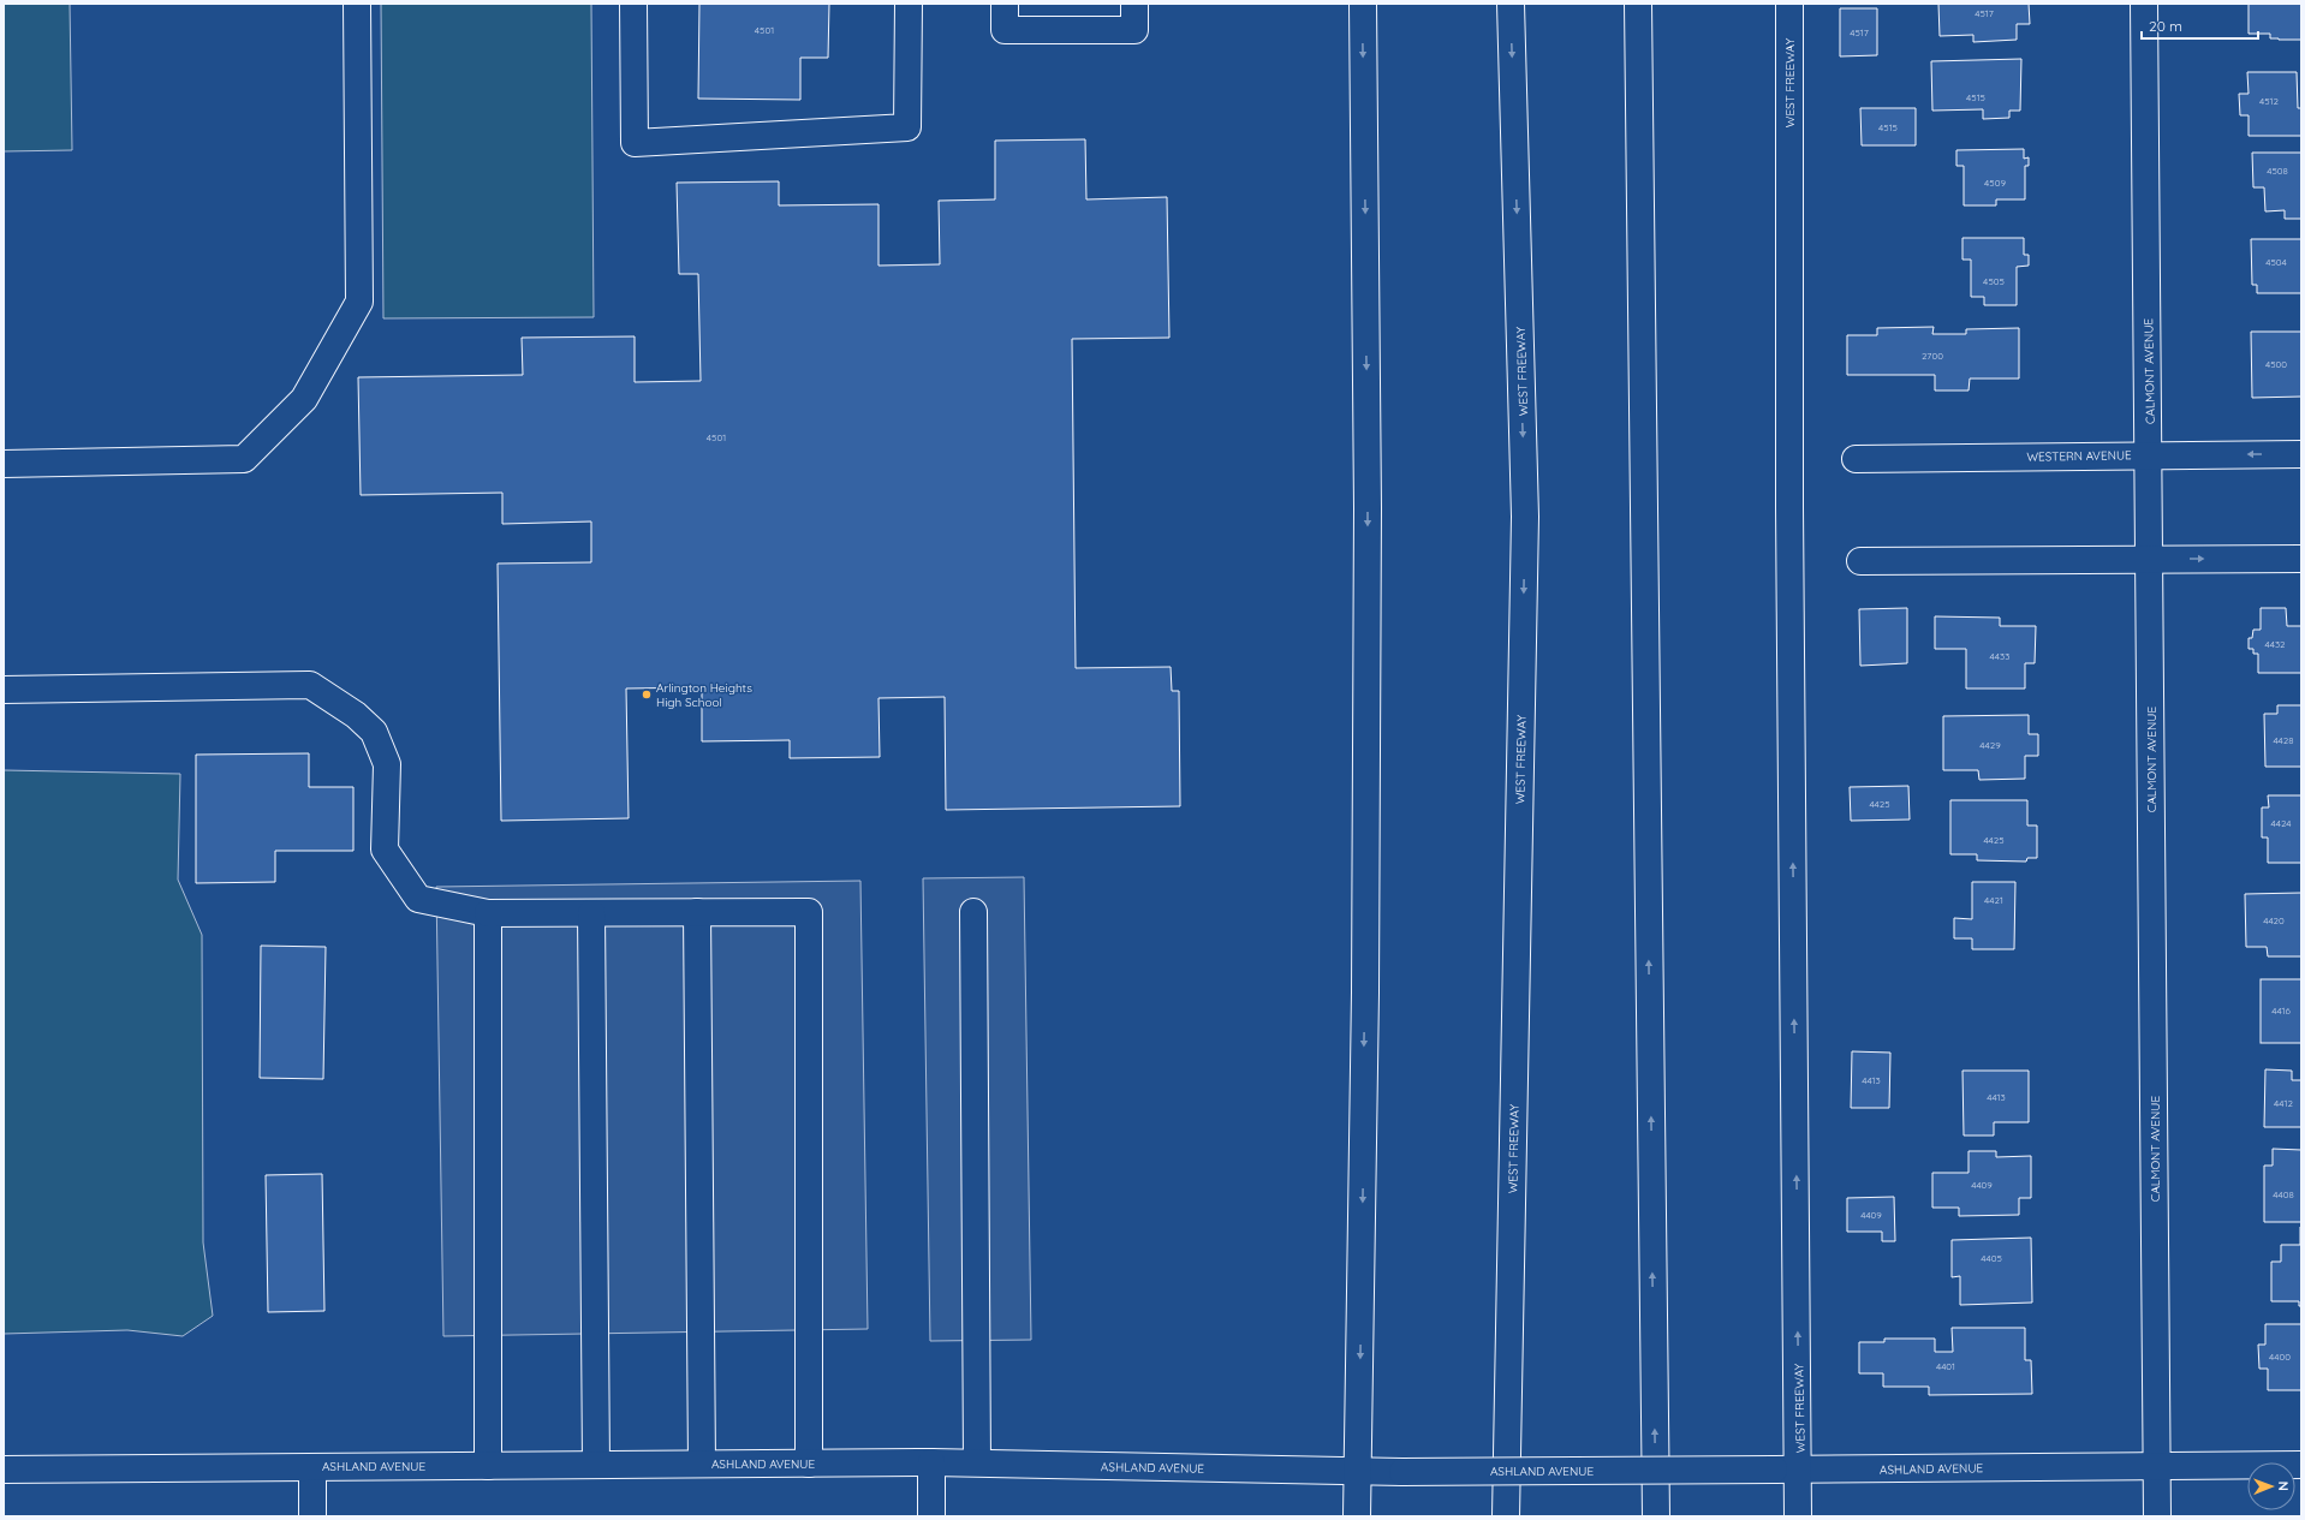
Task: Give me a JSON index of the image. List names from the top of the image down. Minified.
{"streets":{"main road":["WEST FREEWAY","CALMONT AVENUE","WESTERN AVENUE","ASHLAND AVENUE"]},"crossings":[["WEST FREEWAY","ASHLAND AVENUE"],["CALMONT AVENUE","WESTERN AVENUE"],["CALMONT AVENUE","ASHLAND AVENUE"]],"places":["Arlington Heights High School"],"house_numbers":["4517","4501","4517","4515","4512","4515","4508","4509","4504","4505","2700","4500","4501","4432","4433","4428","4429","4425","4424","4425","4421","4420","4416","4413","4413","4412","4409","4408","4409","4405","4400","4401"],"scale_bar":"20 m","north":"right"}
